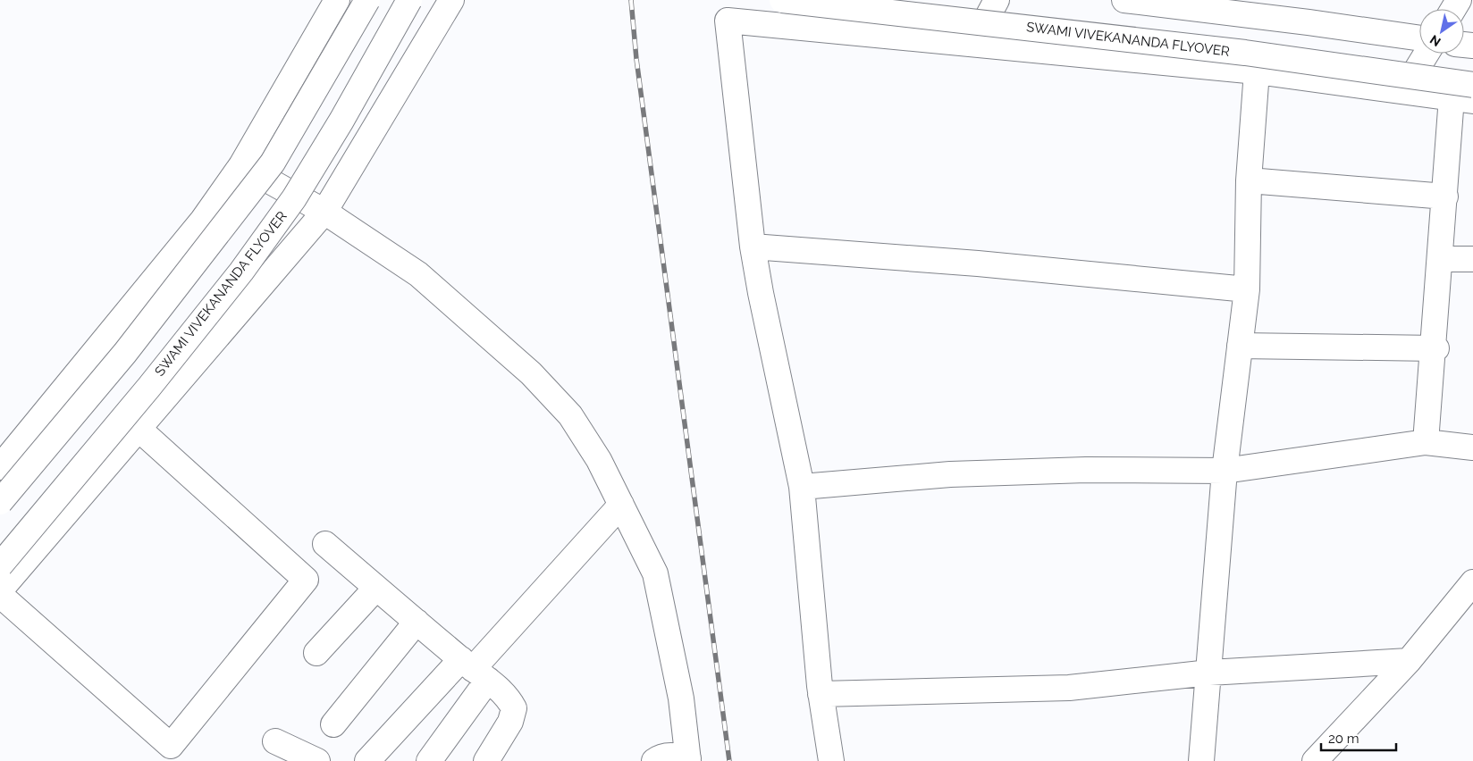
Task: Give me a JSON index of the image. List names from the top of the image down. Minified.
{"streets":{"street":["SWAMI VIVEKANANDA FLYOVER"]},"scale_bar":"20 m","north":"bottom left"}
